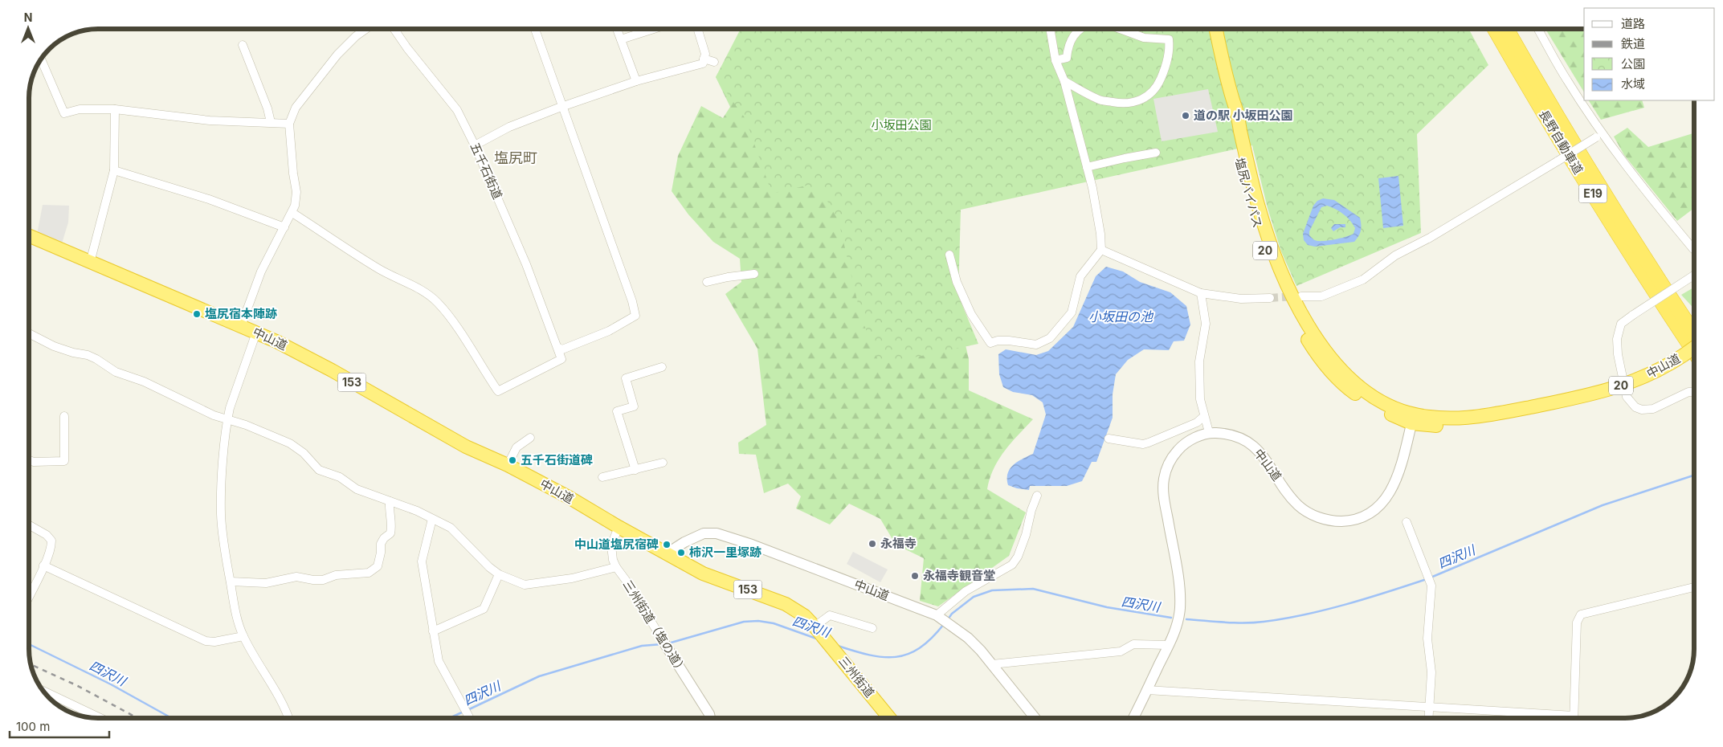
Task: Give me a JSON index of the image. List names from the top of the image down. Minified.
{"streets":{"highway":["長野自動車道","塩尻バイパス","E19","20","中山道","153","三州街道"],"street":["五千石街道","三州街道（塩の道）"]},"crossings":[["塩尻バイパス","中山道"],["中山道","153"],["中山道","三州街道（塩の道）"],["153","三州街道"]],"districts":["塩尻町"],"water":["小坂田の池","四沢川"],"parks":["小坂田公園"],"places":["道の駅 小坂田公園","塩尻宿本陣跡","五千石街道碑","永福寺","中山道塩尻宿碑","柿沢一里塚跡","永福寺観音堂"],"legend":["道路","鉄道","公園","水域"],"scale_bar":"100 m","north":"top"}
